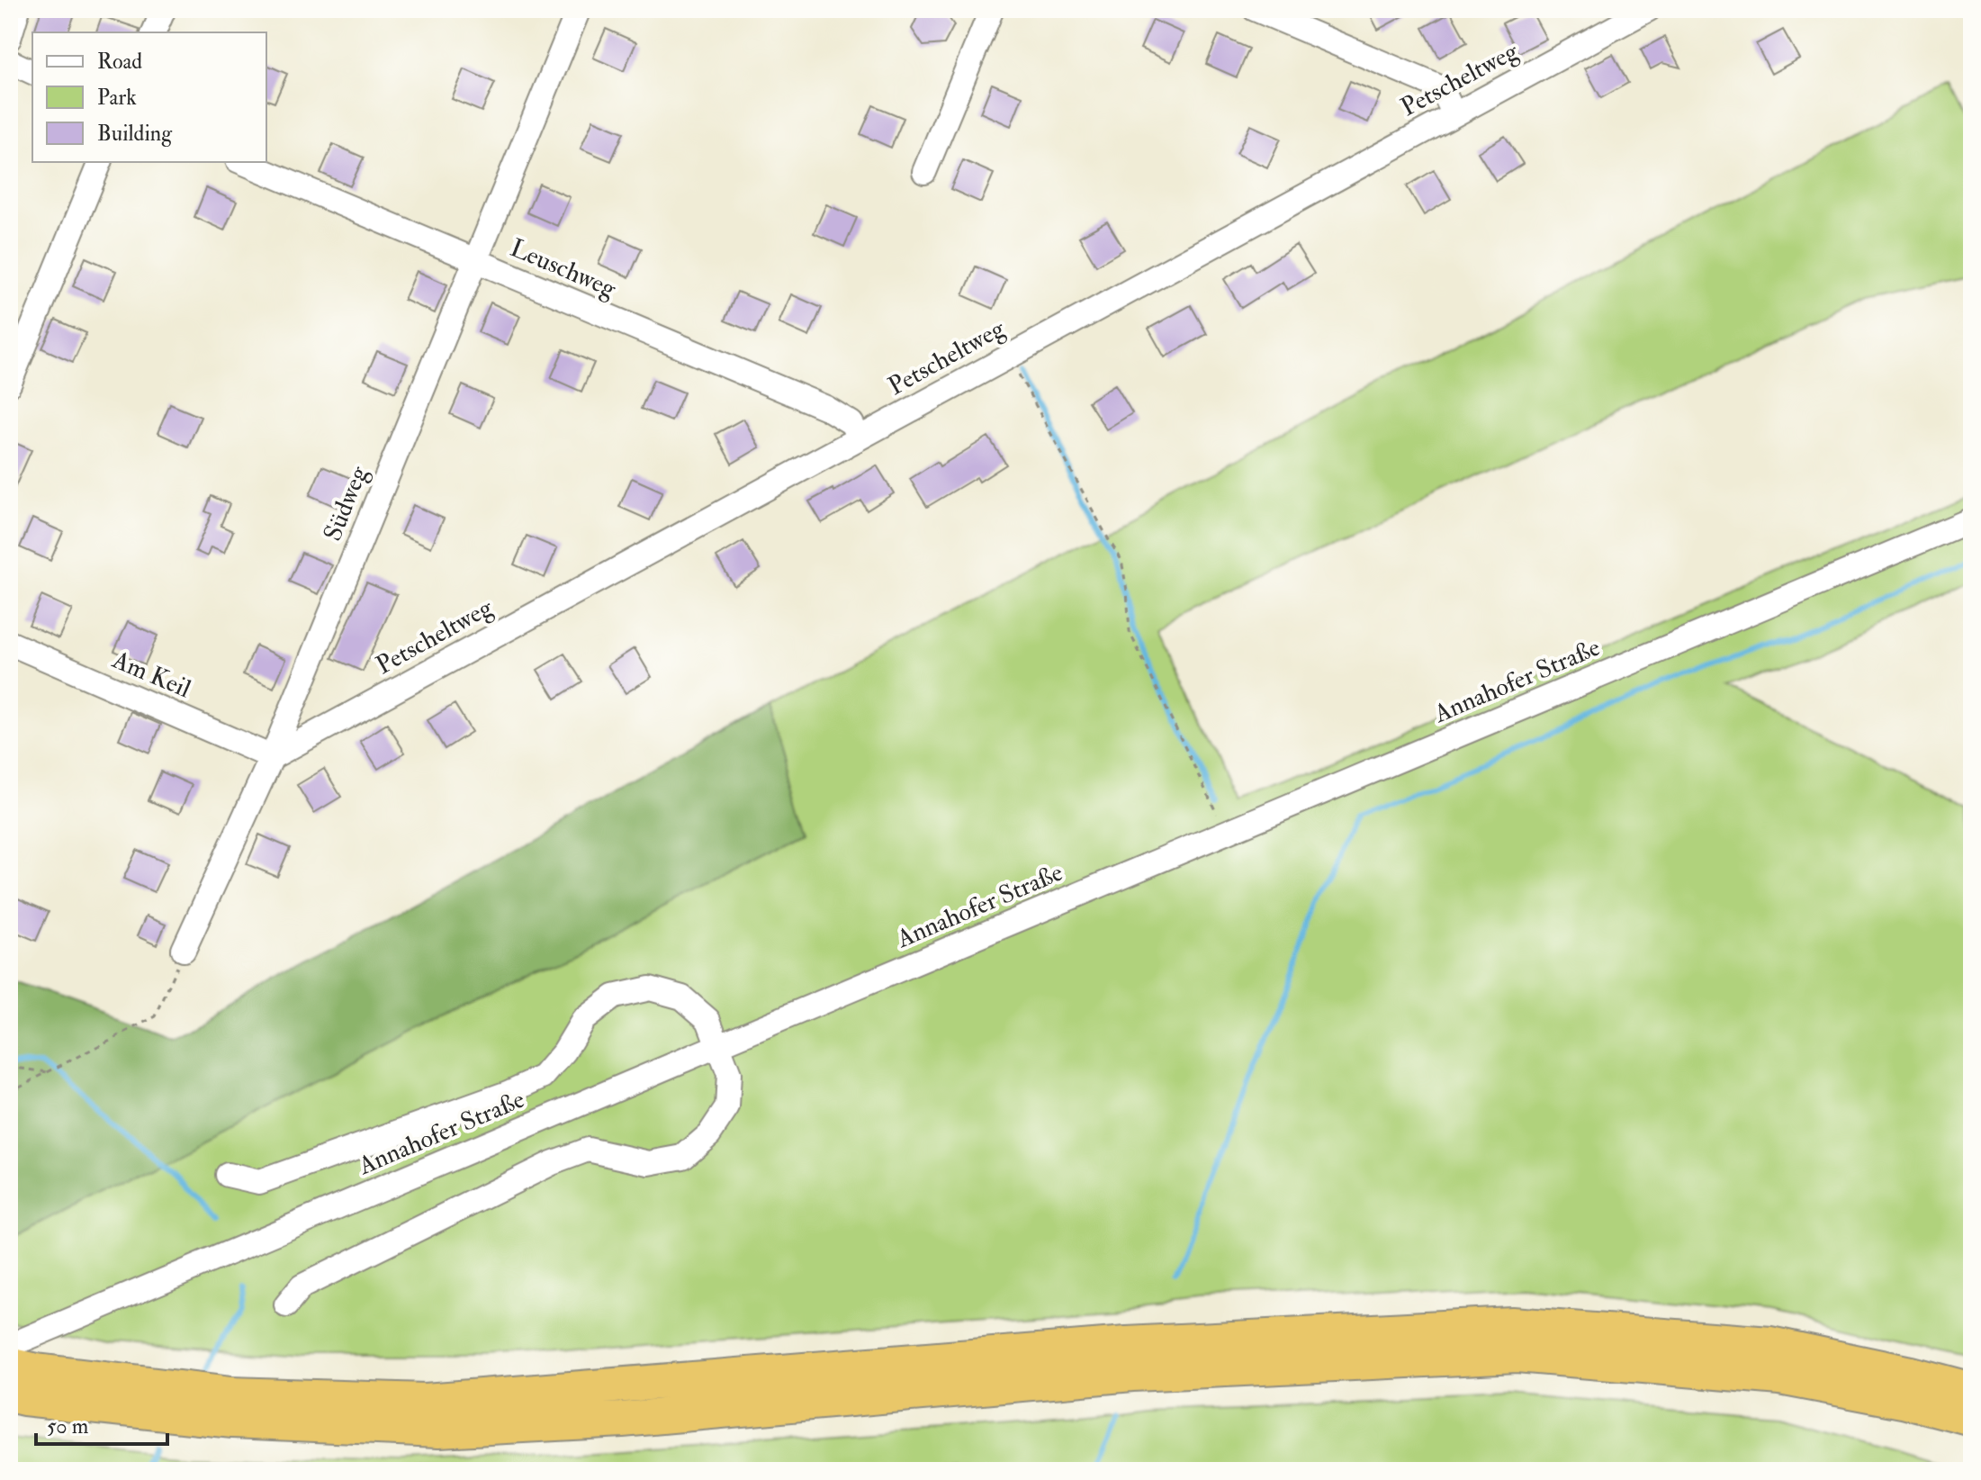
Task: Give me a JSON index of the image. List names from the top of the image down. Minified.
{"streets":{"street":["Petscheltweg","Leuschweg","Südweg","Am Keil","Annahofer Straße"]},"crossings":[["Petscheltweg","Leuschweg"],["Petscheltweg","Südweg"],["Petscheltweg","Am Keil"],["Leuschweg","Südweg"],["Südweg","Am Keil"]],"legend":["Road","Park","Building"],"scale_bar":"50 m"}
